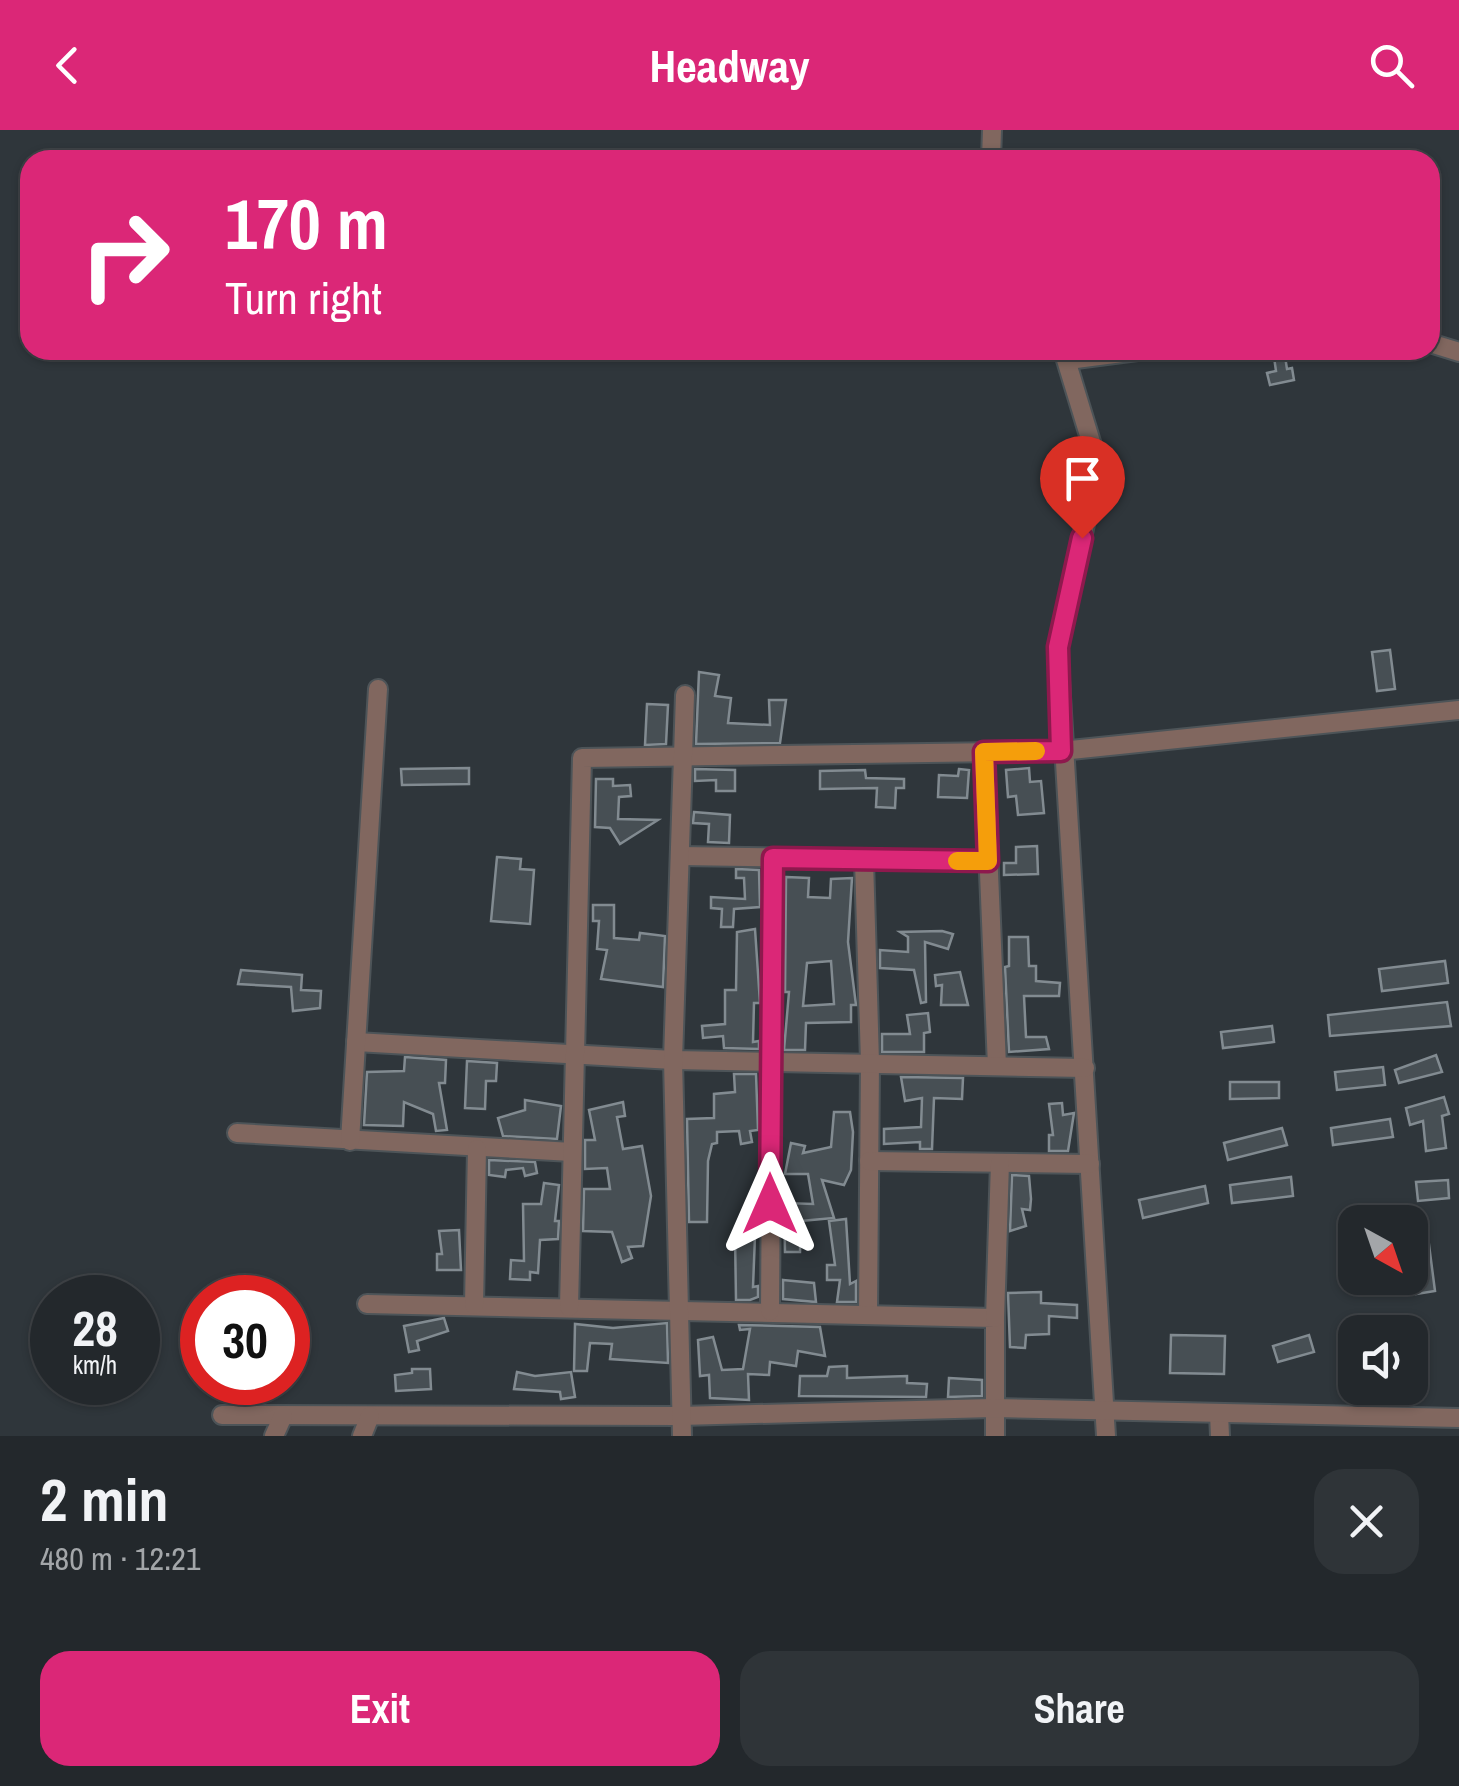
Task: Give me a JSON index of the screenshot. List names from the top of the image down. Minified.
{"north":"bottom right","page":{"header":"Headway","turn":["170 m","Turn right"],"speed":"28 km/h","limit":"30","heading":["2 min","480 m · 12:21"],"buttons":["Exit","Share"]}}
